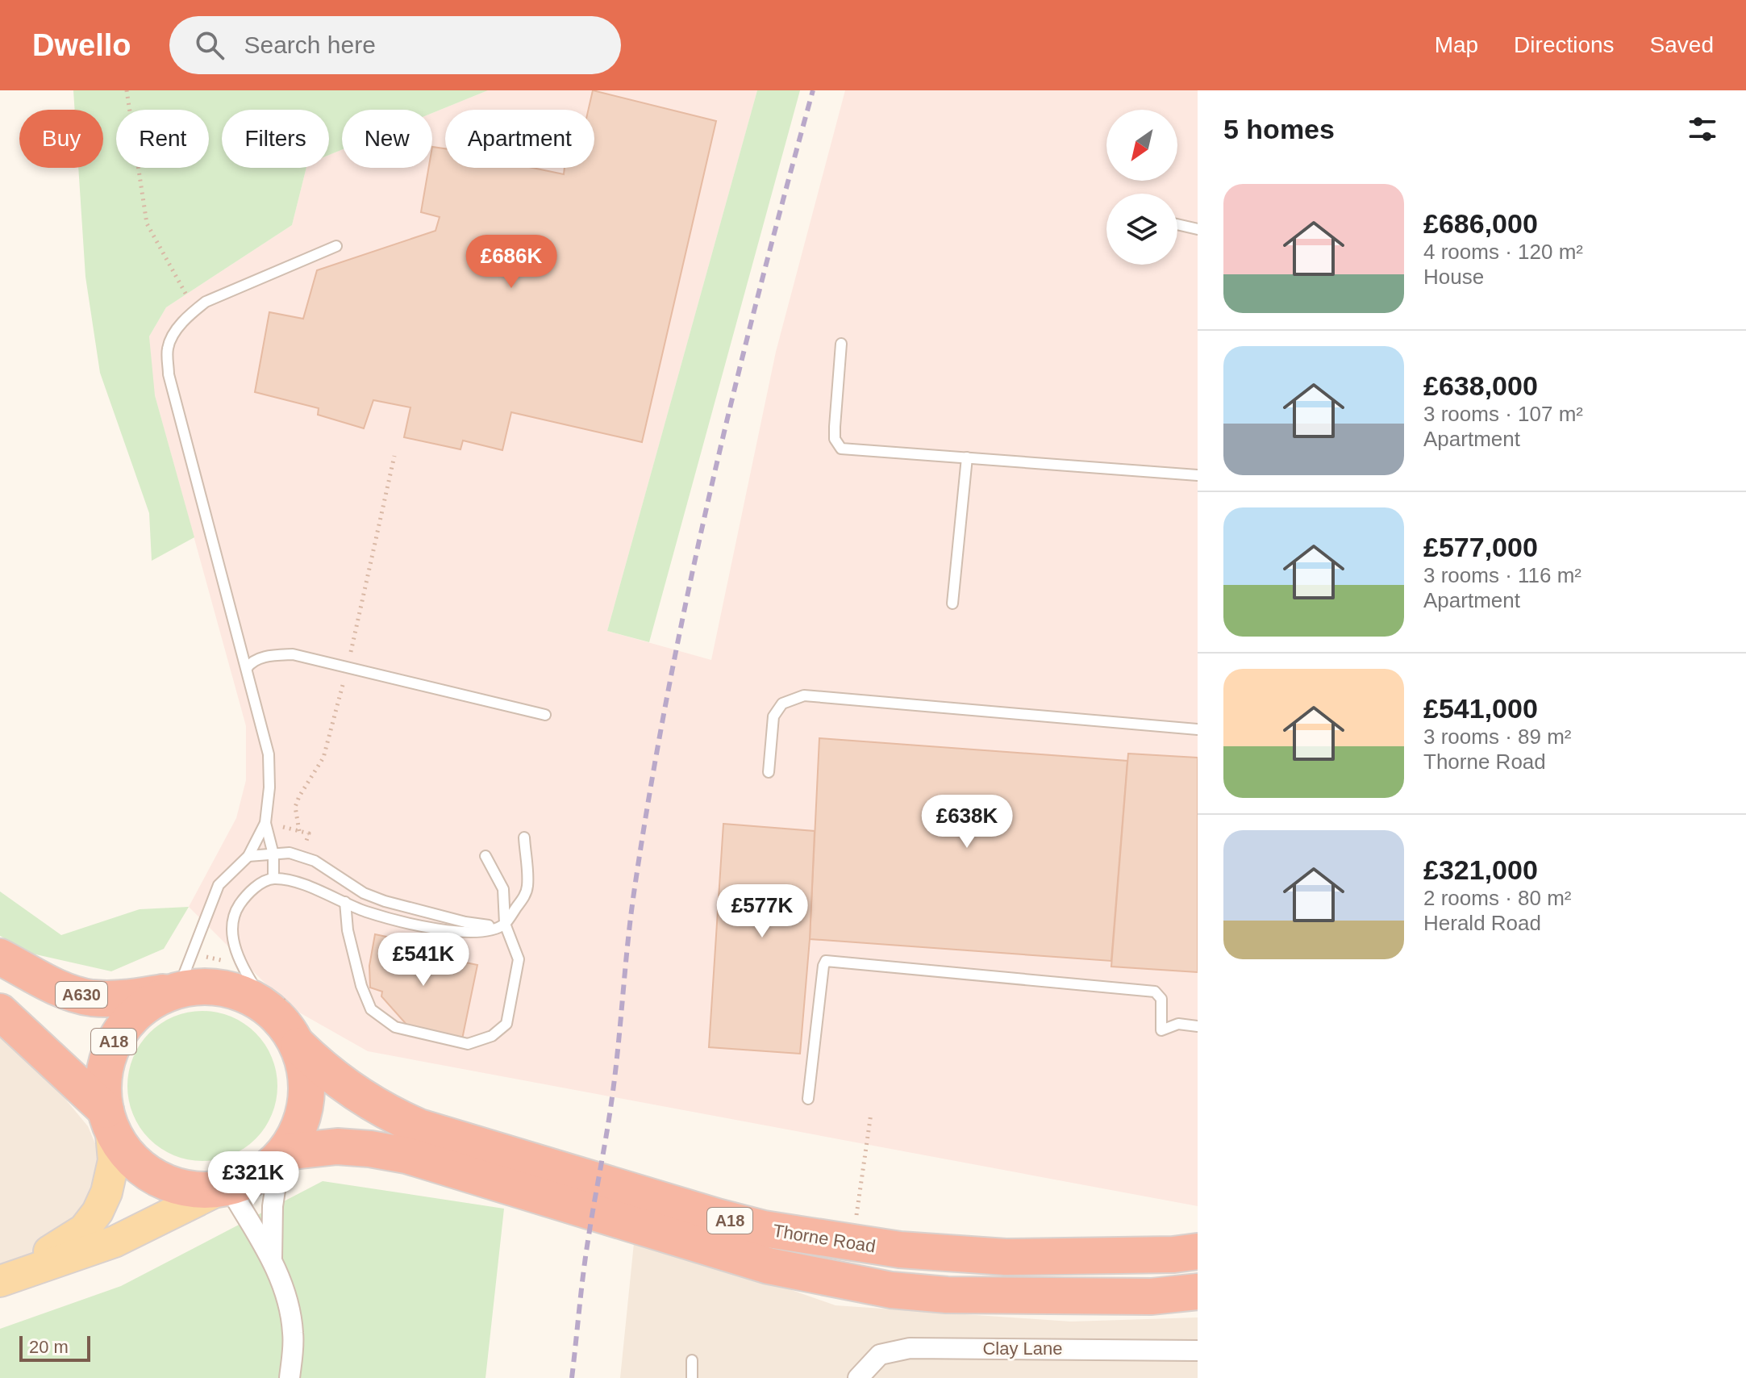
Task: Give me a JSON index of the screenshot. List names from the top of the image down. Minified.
{"streets":{"highway":["A630","A18","Thorne Road"],"street":["Clay Lane"]},"crossings":[["A630","A18"],["A18","Thorne Road"]],"scale_bar":"20 m","north":"bottom left","page":{"header":"Dwello","search":"Search here","nav":["Map","Directions","Saved"],"heading":"5 homes","chip":["Buy","Rent","Filters","New","Apartment"],"list":[{"name":"£686,000","note":"4 rooms · 120 m² · House"},{"name":"£638,000","note":"3 rooms · 107 m² · Apartment"},{"name":"£577,000","note":"3 rooms · 116 m² · Apartment"},{"name":"£541,000","note":"3 rooms · 89 m² · Thorne Road"},{"name":"£321,000","note":"2 rooms · 80 m² · Herald Road"}],"price":["£686K","£638K","£577K","£541K","£321K"],"scale":"20 m"}}
